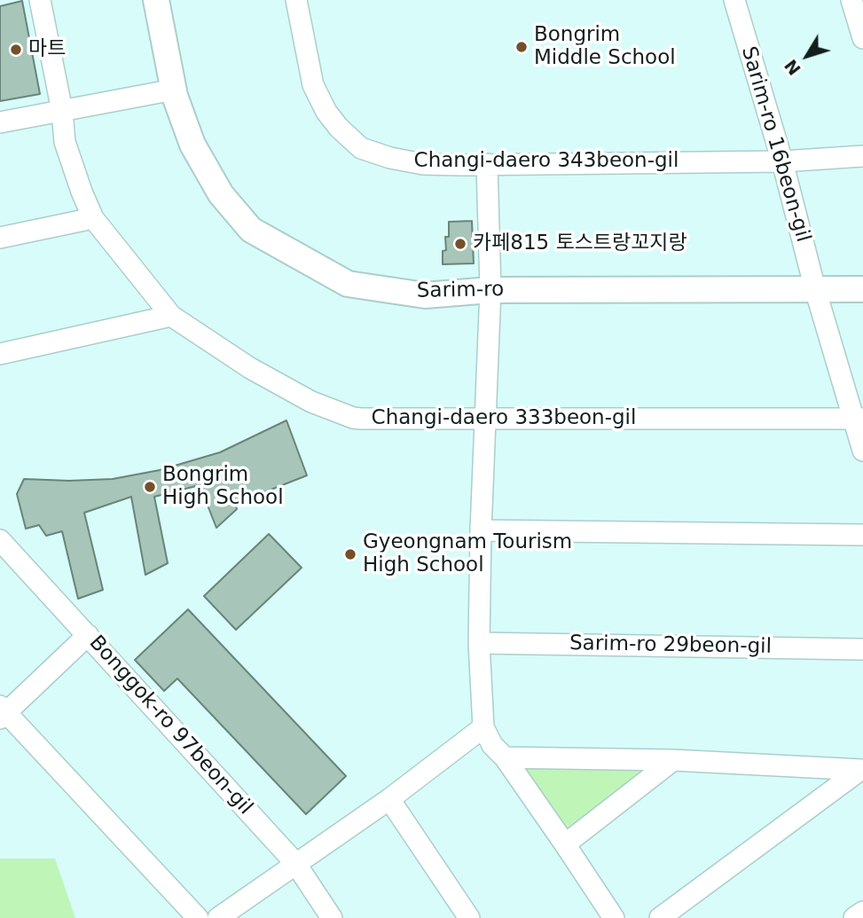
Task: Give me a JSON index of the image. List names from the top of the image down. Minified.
{"streets":{"street":["Sarim-ro 16beon-gil","Changi-daero 343beon-gil","Sarim-ro","Changi-daero 333beon-gil","Sarim-ro 29beon-gil","Bonggok-ro 97beon-gil"]},"crossings":[["Sarim-ro 16beon-gil","Changi-daero 343beon-gil"],["Sarim-ro 16beon-gil","Sarim-ro"],["Sarim-ro 16beon-gil","Changi-daero 333beon-gil"]],"places":["Bongrim Middle School","마트","카페815 토스트랑꼬지랑","Bongrim High School","Gyeongnam Tourism High School"],"north":"bottom left"}
